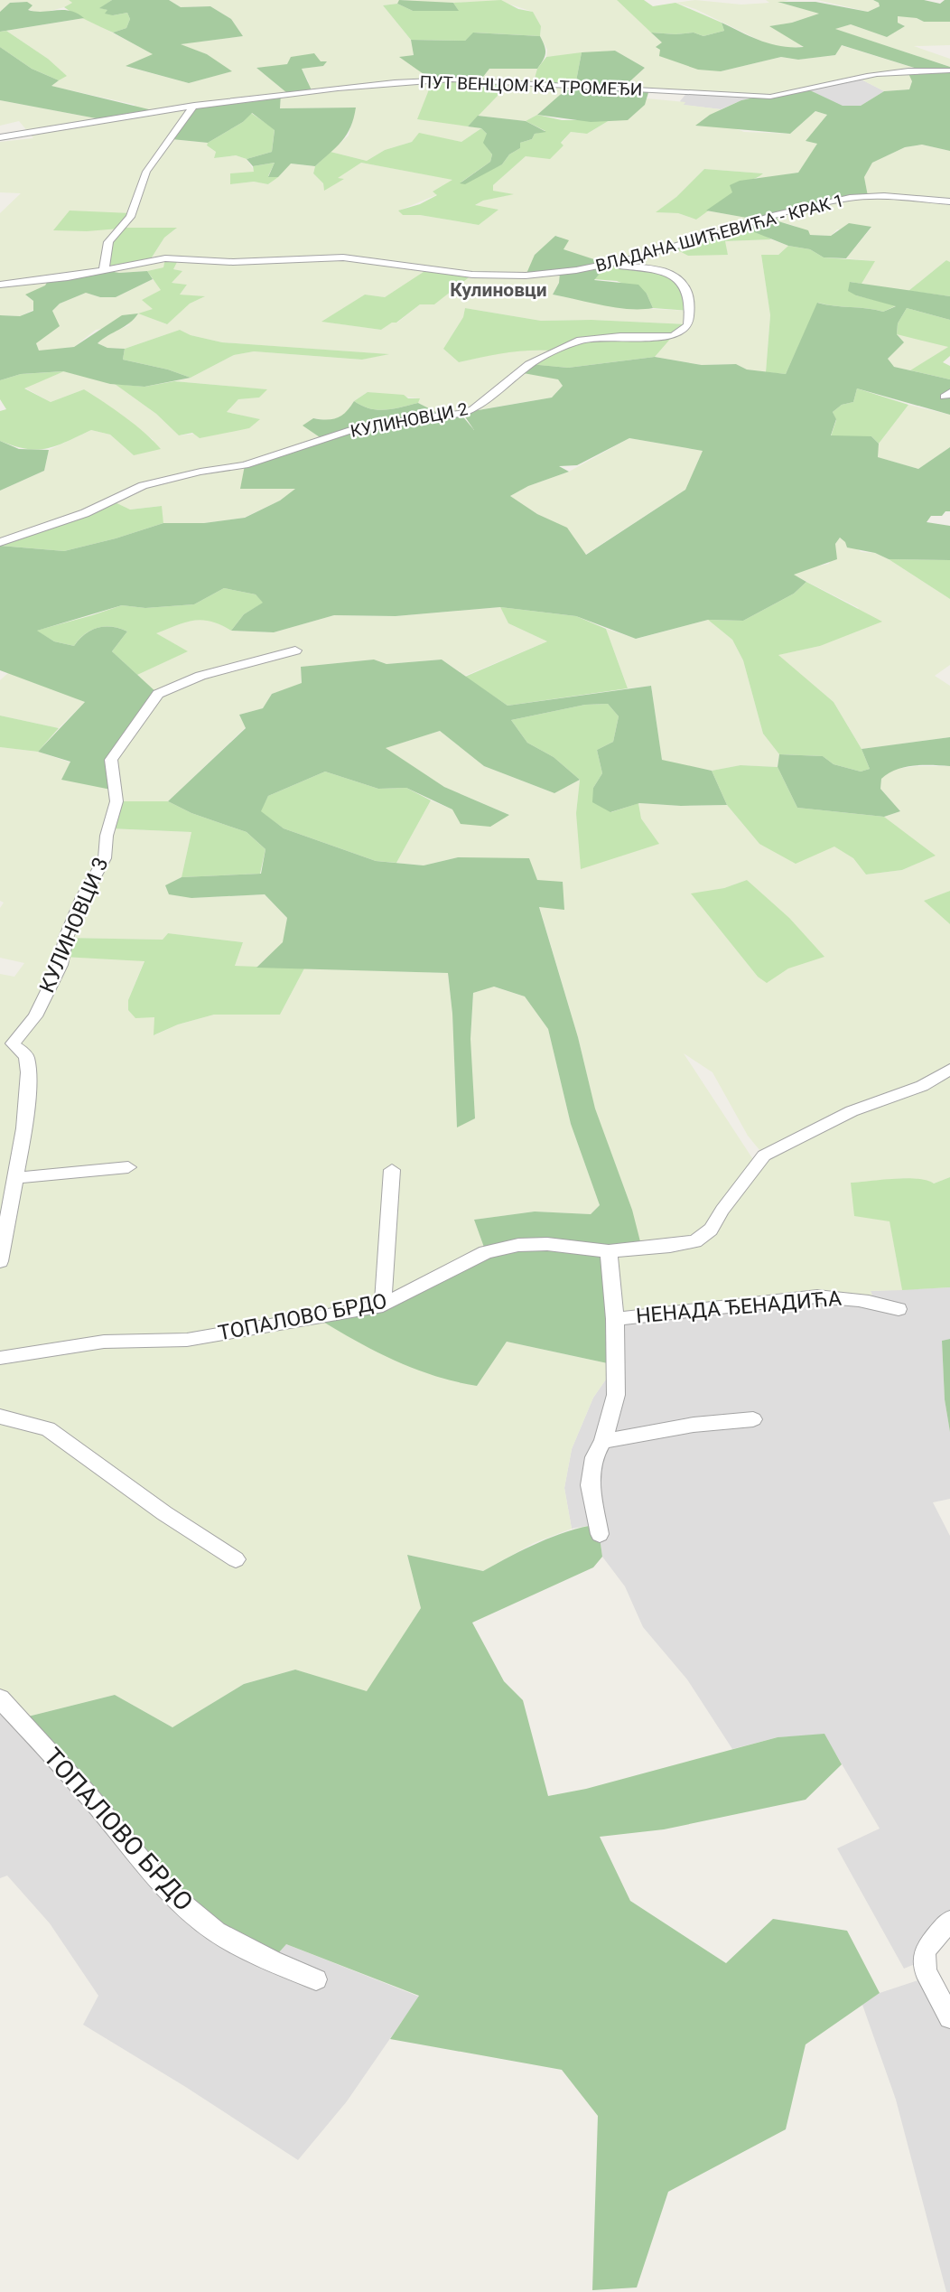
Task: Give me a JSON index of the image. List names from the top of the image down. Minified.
{"streets":{"street":["ПУТ ВЕНЦОМ КА ТРОМЕЂИ","ВЛАДАНА ШИЋЕВИЋА - КРАК 1","КУЛИНОВЦИ 2","КУЛИНОВЦИ 3","НЕНАДА ЂЕНАДИЋА","ТОПАЛОВО БРДО"]},"crossings":[["ВЛАДАНА ШИЋЕВИЋА - КРАК 1","КУЛИНОВЦИ 2"],["НЕНАДА ЂЕНАДИЋА","ТОПАЛОВО БРДО"]],"districts":["Кулиновци"]}
